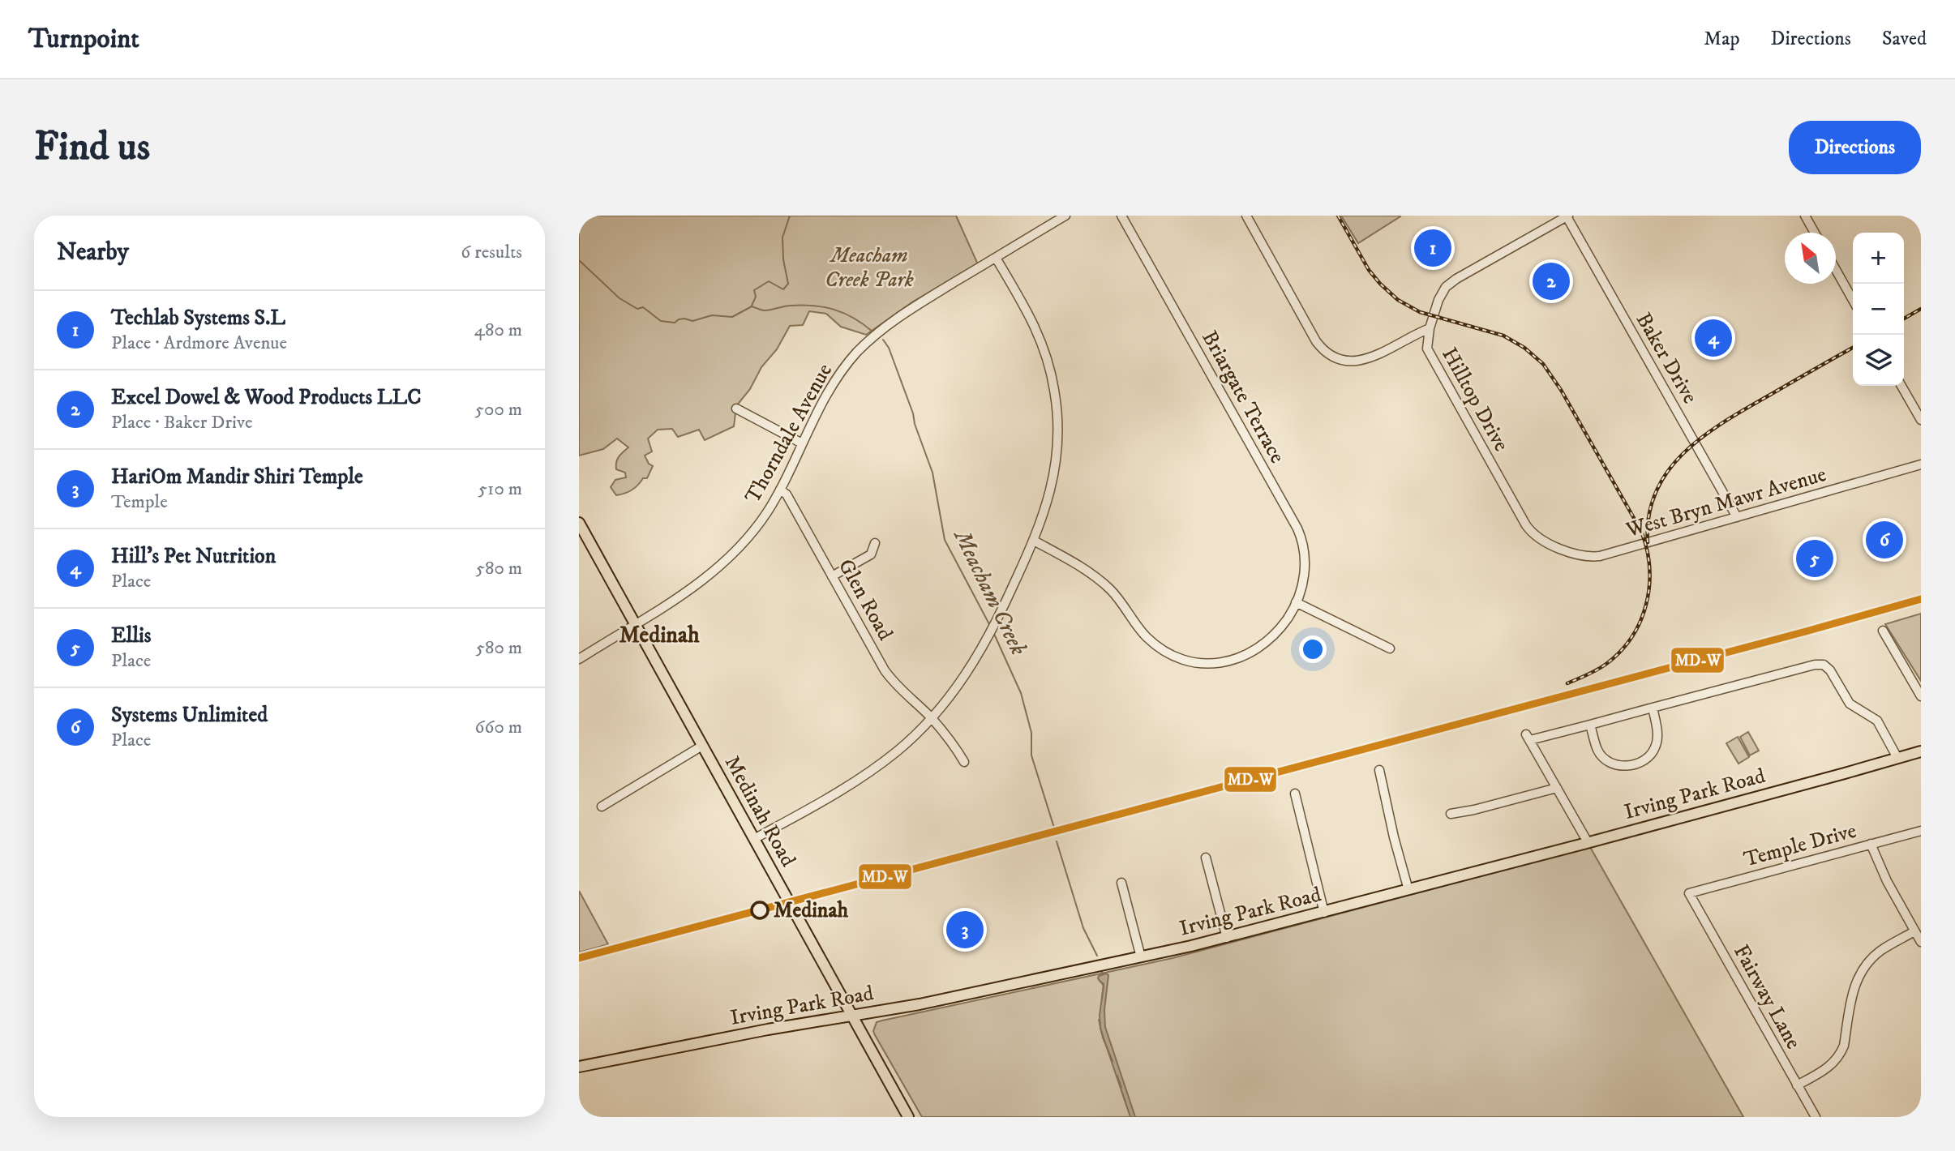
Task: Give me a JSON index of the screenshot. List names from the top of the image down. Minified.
{"streets":{"main road":["Irving Park Road","Medinah Road"],"street":["Baker Drive","Briargate Terrace","Hilltop Drive","Thorndale Avenue","West Bryn Mawr Avenue","Glen Road","Temple Drive","Fairway Lane"]},"crossings":[["Baker Drive","West Bryn Mawr Avenue"],["Hilltop Drive","West Bryn Mawr Avenue"],["Thorndale Avenue","Glen Road"],["Thorndale Avenue","Medinah Road"],["Irving Park Road","Medinah Road"],["Temple Drive","Fairway Lane"]],"districts":["Medinah"],"water":["Meacham Creek"],"parks":["Meacham Creek Park"],"places":["Medinah"],"lines":["transit line MD-W"],"north":"top left","page":{"header":"Turnpoint","nav":["Map","Directions","Saved"],"buttons":"Directions","title":"Find us","heading":["Nearby","6 results"],"pins":["1","2","4","6","5","3"],"map_buttons":["+","−"],"list":[{"mark":"1","name":"Techlab Systems S.L","note":"Place · Ardmore Avenue","value":"480 m"},{"mark":"2","name":"Excel Dowel & Wood Products LLC","note":"Place · Baker Drive","value":"500 m"},{"mark":"3","name":"HariOm Mandir Shiri Temple","note":"Temple","value":"510 m"},{"mark":"4","name":"Hill's Pet Nutrition","note":"Place","value":"580 m"},{"mark":"5","name":"Ellis","note":"Place","value":"580 m"},{"mark":"6","name":"Systems Unlimited","note":"Place","value":"660 m"}]}}
